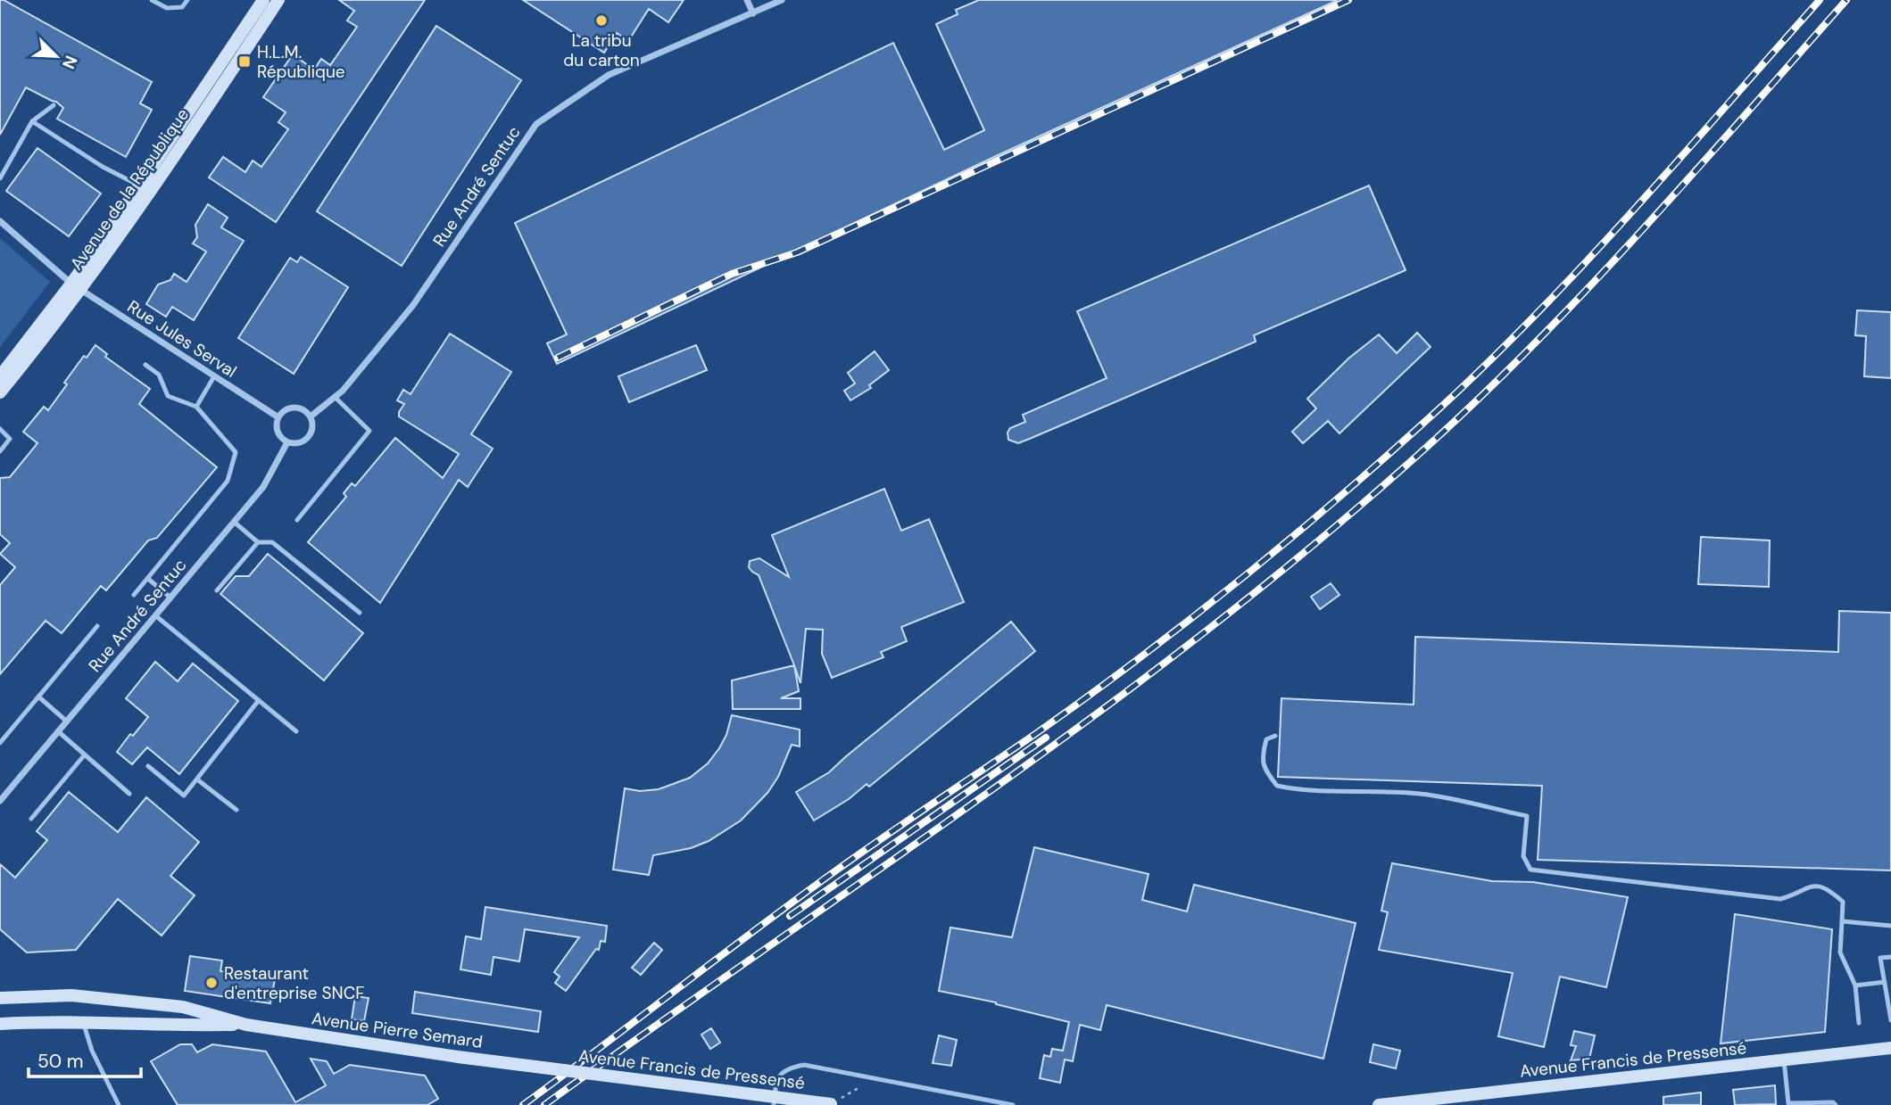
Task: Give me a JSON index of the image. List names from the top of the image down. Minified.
{"streets":{"street":["Rue André Sentuc","Avenue de la République","Rue Jules Serval","Avenue Pierre Semard","Avenue Francis de Pressensé"]},"crossings":[["Rue André Sentuc","Rue Jules Serval"],["Avenue de la République","Rue Jules Serval"],["Avenue Pierre Semard","Avenue Francis de Pressensé"]],"places":{"other":["La tribu du carton","Restaurant d'entreprise SNCF"],"transit":["H.L.M. République"]},"scale_bar":"50 m","north":"bottom right"}
